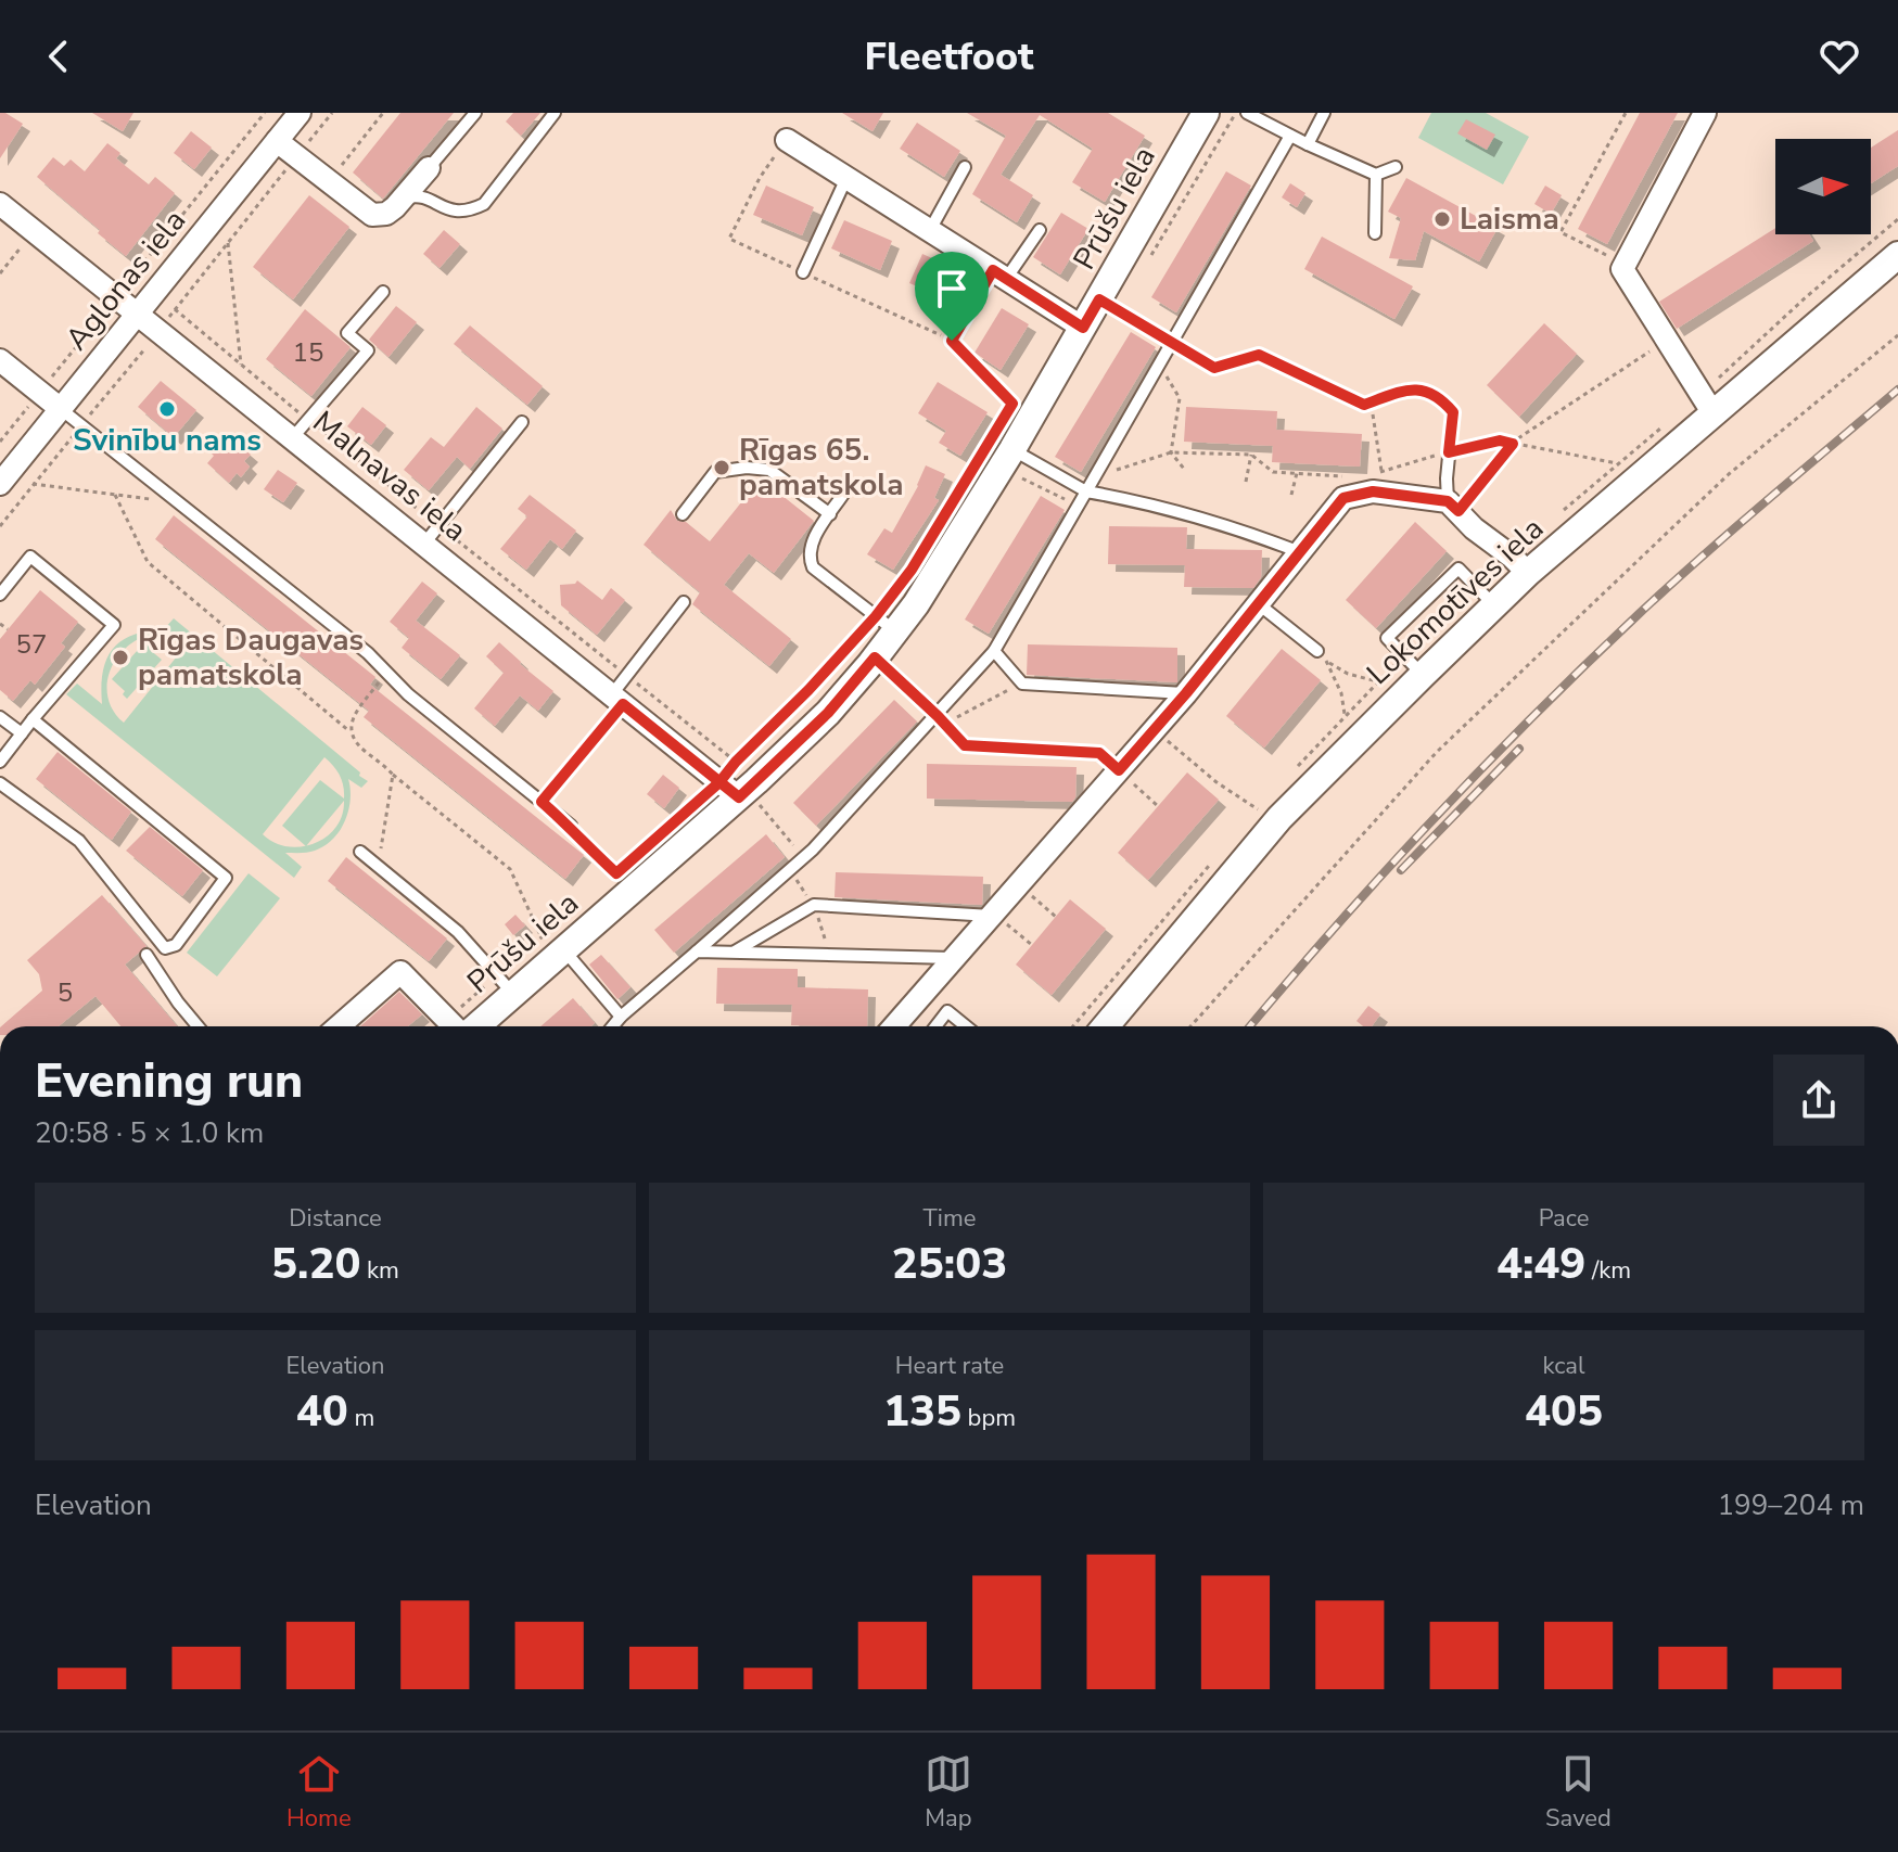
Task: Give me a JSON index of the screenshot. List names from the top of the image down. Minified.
{"streets":{"street":["Prūšu iela","Aglonas iela","Malnavas iela","Lokomotīves iela"]},"crossings":[["Prūšu iela","Malnavas iela"],["Aglonas iela","Malnavas iela"]],"places":["Laisma","Svinību nams","Rīgas 65. pamatskola","Rīgas Daugavas pamatskola"],"house_numbers":["15","57","5"],"north":"right","page":{"header":"Fleetfoot","heading":["Evening run","20:58 · 5 × 1.0 km"],"stats":[["Distance","5.20 km"],["Time","25:03"],["Pace","4:49 /km"],["Elevation","40 m"],["Heart rate","135 bpm"],["kcal","405"]],"chart":["Elevation","199–204 m"],"tabs":["Home","Map","Saved"]}}
